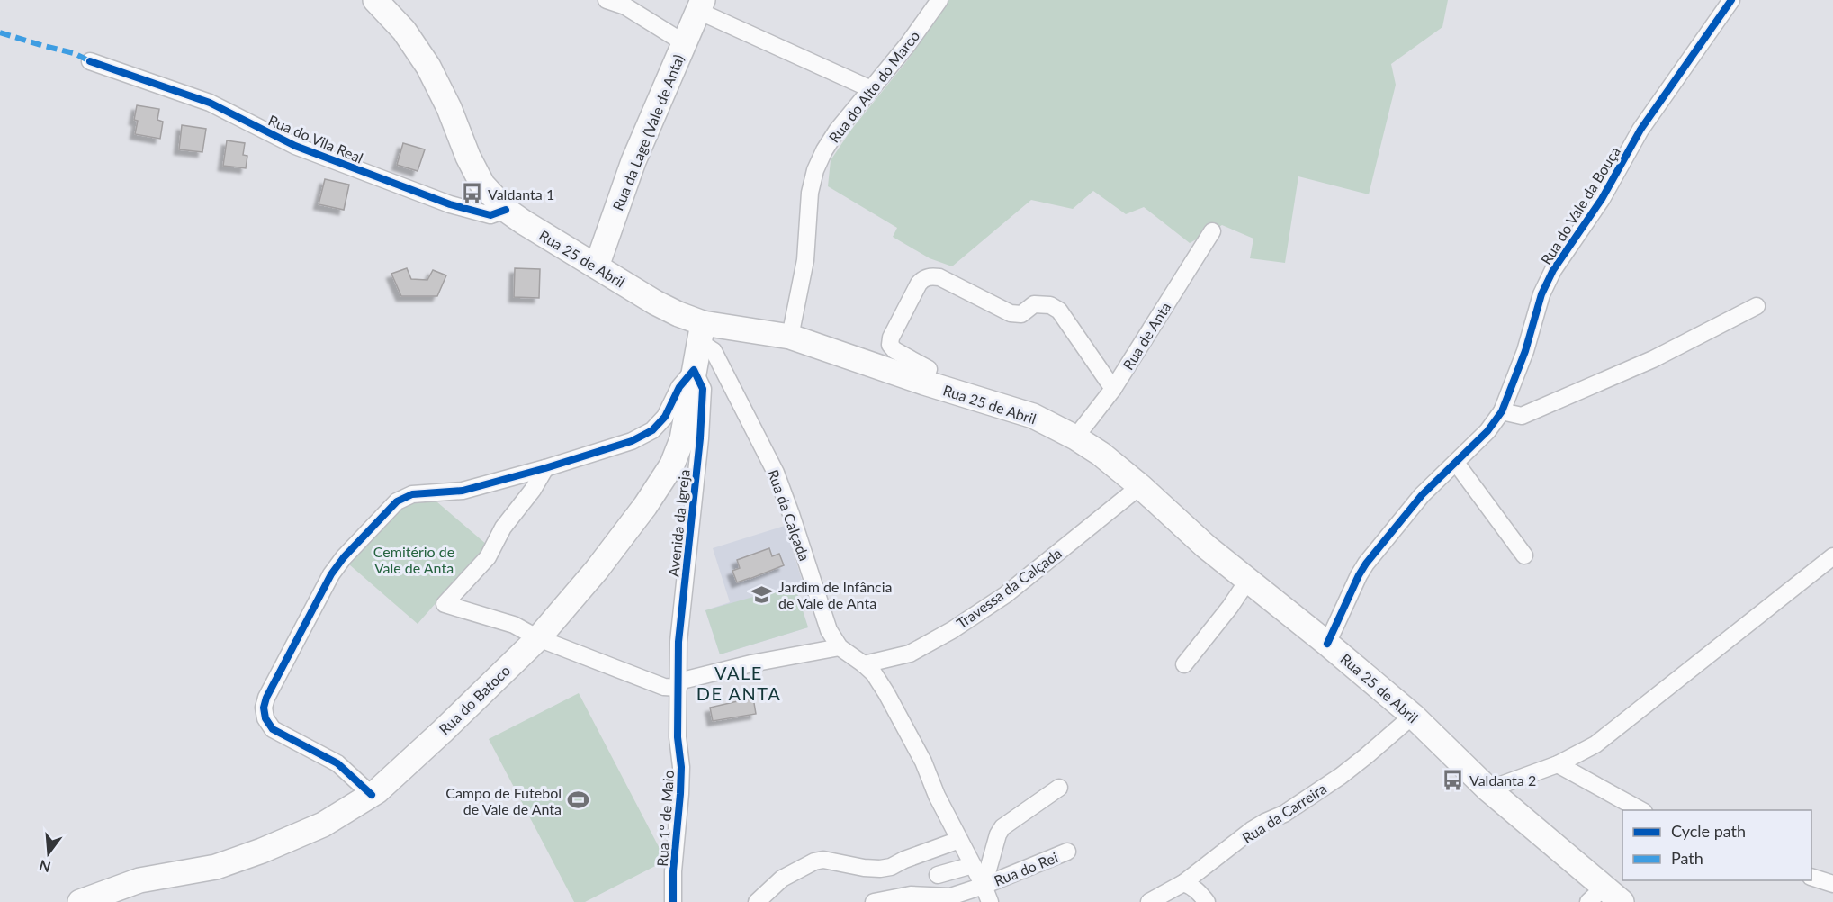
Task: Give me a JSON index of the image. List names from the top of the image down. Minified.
{"streets":{"main road":["Rua da Lage (Vale de Anta)","Rua 25 de Abril","Rua do Batoco"],"street":["Rua do Alto do Marco","Rua do Vila Real","Rua do Vale da Bouça","Rua de Anta","Rua da Calçada","Avenida da Igreja","Travessa da Calçada","Rua da Carreira","Rua 1º de Maio","Rua do Rei"]},"crossings":[["Rua do Alto do Marco","Rua 25 de Abril"],["Rua da Lage (Vale de Anta)","Rua 25 de Abril"],["Rua do Vila Real","Rua 25 de Abril"],["Rua do Vale da Bouça","Rua 25 de Abril"],["Rua 25 de Abril","Rua de Anta"],["Rua 25 de Abril","Rua da Calçada"],["Rua 25 de Abril","Travessa da Calçada"],["Rua 25 de Abril","Rua do Batoco"],["Rua 25 de Abril","Rua da Carreira"],["Rua da Calçada","Travessa da Calçada"],["Rua da Calçada","Rua do Batoco"],["Rua da Calçada","Rua do Rei"],["Avenida da Igreja","Rua do Batoco"],["Avenida da Igreja","Rua 1º de Maio"]],"districts":["VALE DE ANTA"],"parks":["Cemitério de Vale de Anta"],"places":{"bus stop":["Valdanta 1","Valdanta 2"],"school or university":["Jardim de Infância de Vale de Anta"],"sports":["Campo de Futebol de Vale de Anta"]},"legend":["Cycle path","Path"],"north":"bottom"}
